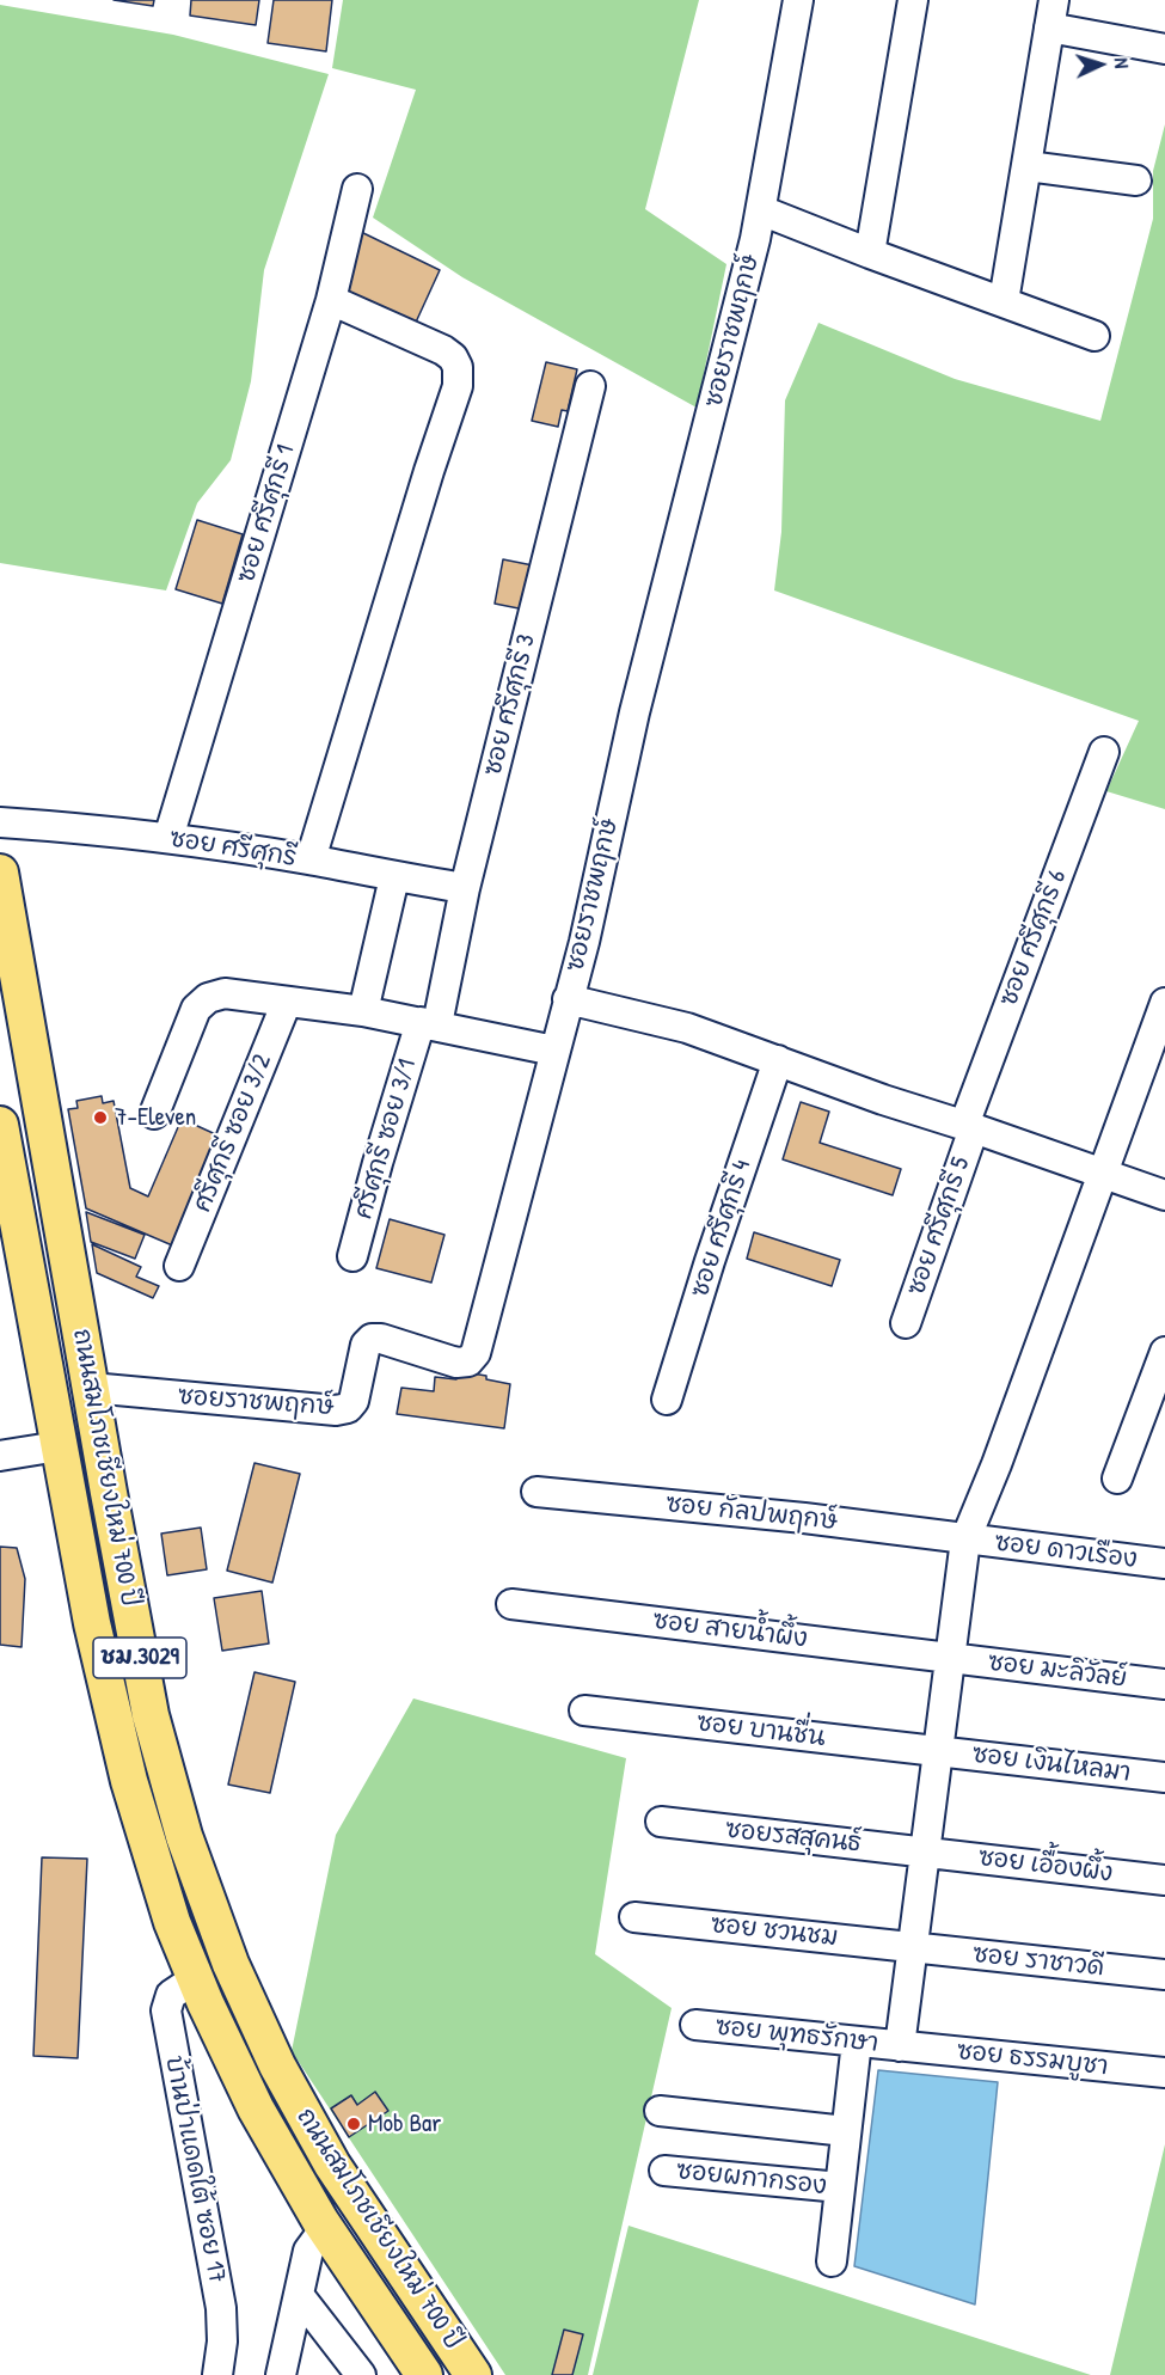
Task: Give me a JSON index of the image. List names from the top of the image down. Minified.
{"streets":{"main road":["ถนนสมโภชเชียงใหม่ 700 ปี","ชม.3029"],"street":["ซอยราชพฤกษ์","ซอย ศรีศุกรี 1","ซอย ศรีศุกรี 3","ซอย ศรีศุกรี","ซอย ศรีศุกรี 6","ศรีศุกรี ซอย 3/2","ศรีศุกรี ซอย 3/1","ซอย ศรีศุกรี 5","ซอย ศรีศุกรี 4","ซอย กัลปพฤกษ์","ซอย ดาวเรือง","ซอย สายน้ำผึ้ง","ซอย มะลิวัลย์","ซอย บานชื่น","ซอย เงินไหลมา","ซอยรสสุคนธ์","ซอย เอื้องผึ้ง","ซอย ชวนชม","ซอย ราชาวดี","ซอย พุทธรักษา","ซอย ธรรมบูชา","บ้านป่าแดดใต้ ซอย 17","ซอยผกากรอง"]},"crossings":[["ซอยราชพฤกษ์","ถนนสมโภชเชียงใหม่ 700 ปี"],["ซอย ศรีศุกรี 1","ซอย ศรีศุกรี"],["ซอย ศรีศุกรี 3","ซอย ศรีศุกรี"],["ซอย ศรีศุกรี 3","ศรีศุกรี ซอย 3/1"],["ซอย ศรีศุกรี 6","ซอย ศรีศุกรี 5"],["ถนนสมโภชเชียงใหม่ 700 ปี","บ้านป่าแดดใต้ ซอย 17"],["ซอย กัลปพฤกษ์","ซอย ดาวเรือง"],["ซอย สายน้ำผึ้ง","ซอย มะลิวัลย์"],["ซอย บานชื่น","ซอย เงินไหลมา"],["ซอยรสสุคนธ์","ซอย เอื้องผึ้ง"],["ซอย ชวนชม","ซอย ราชาวดี"],["ซอย พุทธรักษา","ซอย ธรรมบูชา"]],"places":["7-Eleven","Mob Bar"],"north":"right"}
